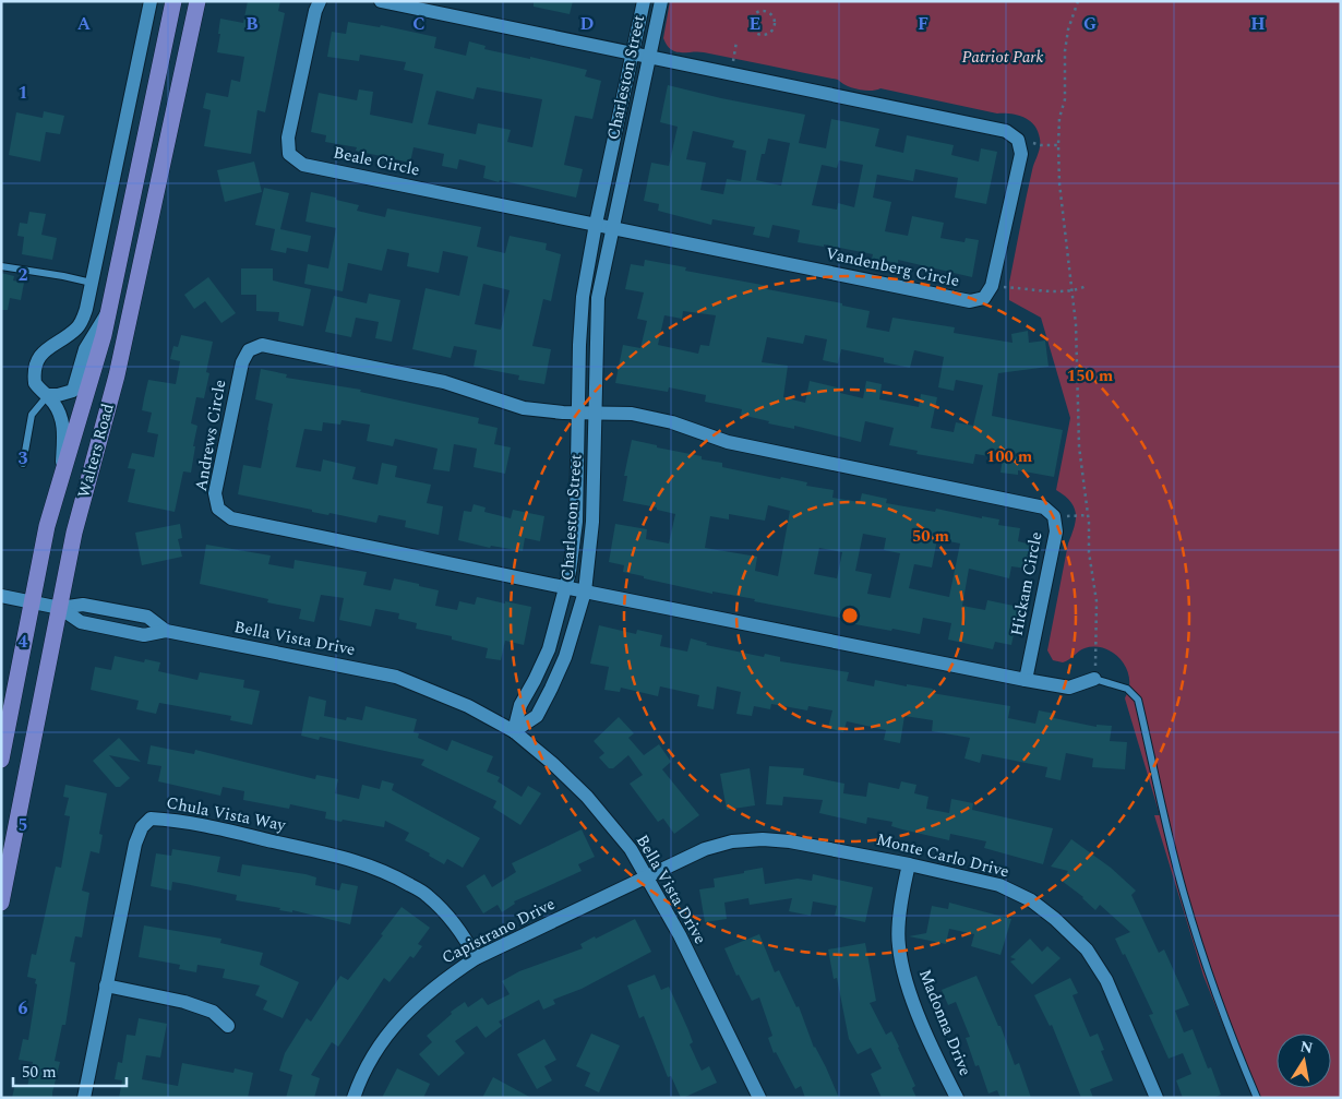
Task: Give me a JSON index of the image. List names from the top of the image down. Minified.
{"streets":{"main road":["Walters Road"],"street":["Charleston Street","Beale Circle","Vandenberg Circle","Andrews Circle","Hickam Circle","Bella Vista Drive","Chula Vista Way","Monte Carlo Drive","Capistrano Drive","Madonna Drive"]},"crossings":[["Charleston Street","Beale Circle"],["Charleston Street","Vandenberg Circle"],["Charleston Street","Andrews Circle"],["Charleston Street","Hickam Circle"],["Charleston Street","Bella Vista Drive"],["Beale Circle","Vandenberg Circle"],["Andrews Circle","Hickam Circle"],["Walters Road","Bella Vista Drive"],["Bella Vista Drive","Monte Carlo Drive"],["Bella Vista Drive","Capistrano Drive"],["Chula Vista Way","Capistrano Drive"],["Monte Carlo Drive","Capistrano Drive"],["Monte Carlo Drive","Madonna Drive"]],"parks":["Patriot Park"],"scale_bar":"50 m","north":"top","grid":{"columns":["A","B","C","D","E","F","G","H"],"rows":["1","2","3","4","5","6"]},"rings":["150 m","100 m","50 m"]}
